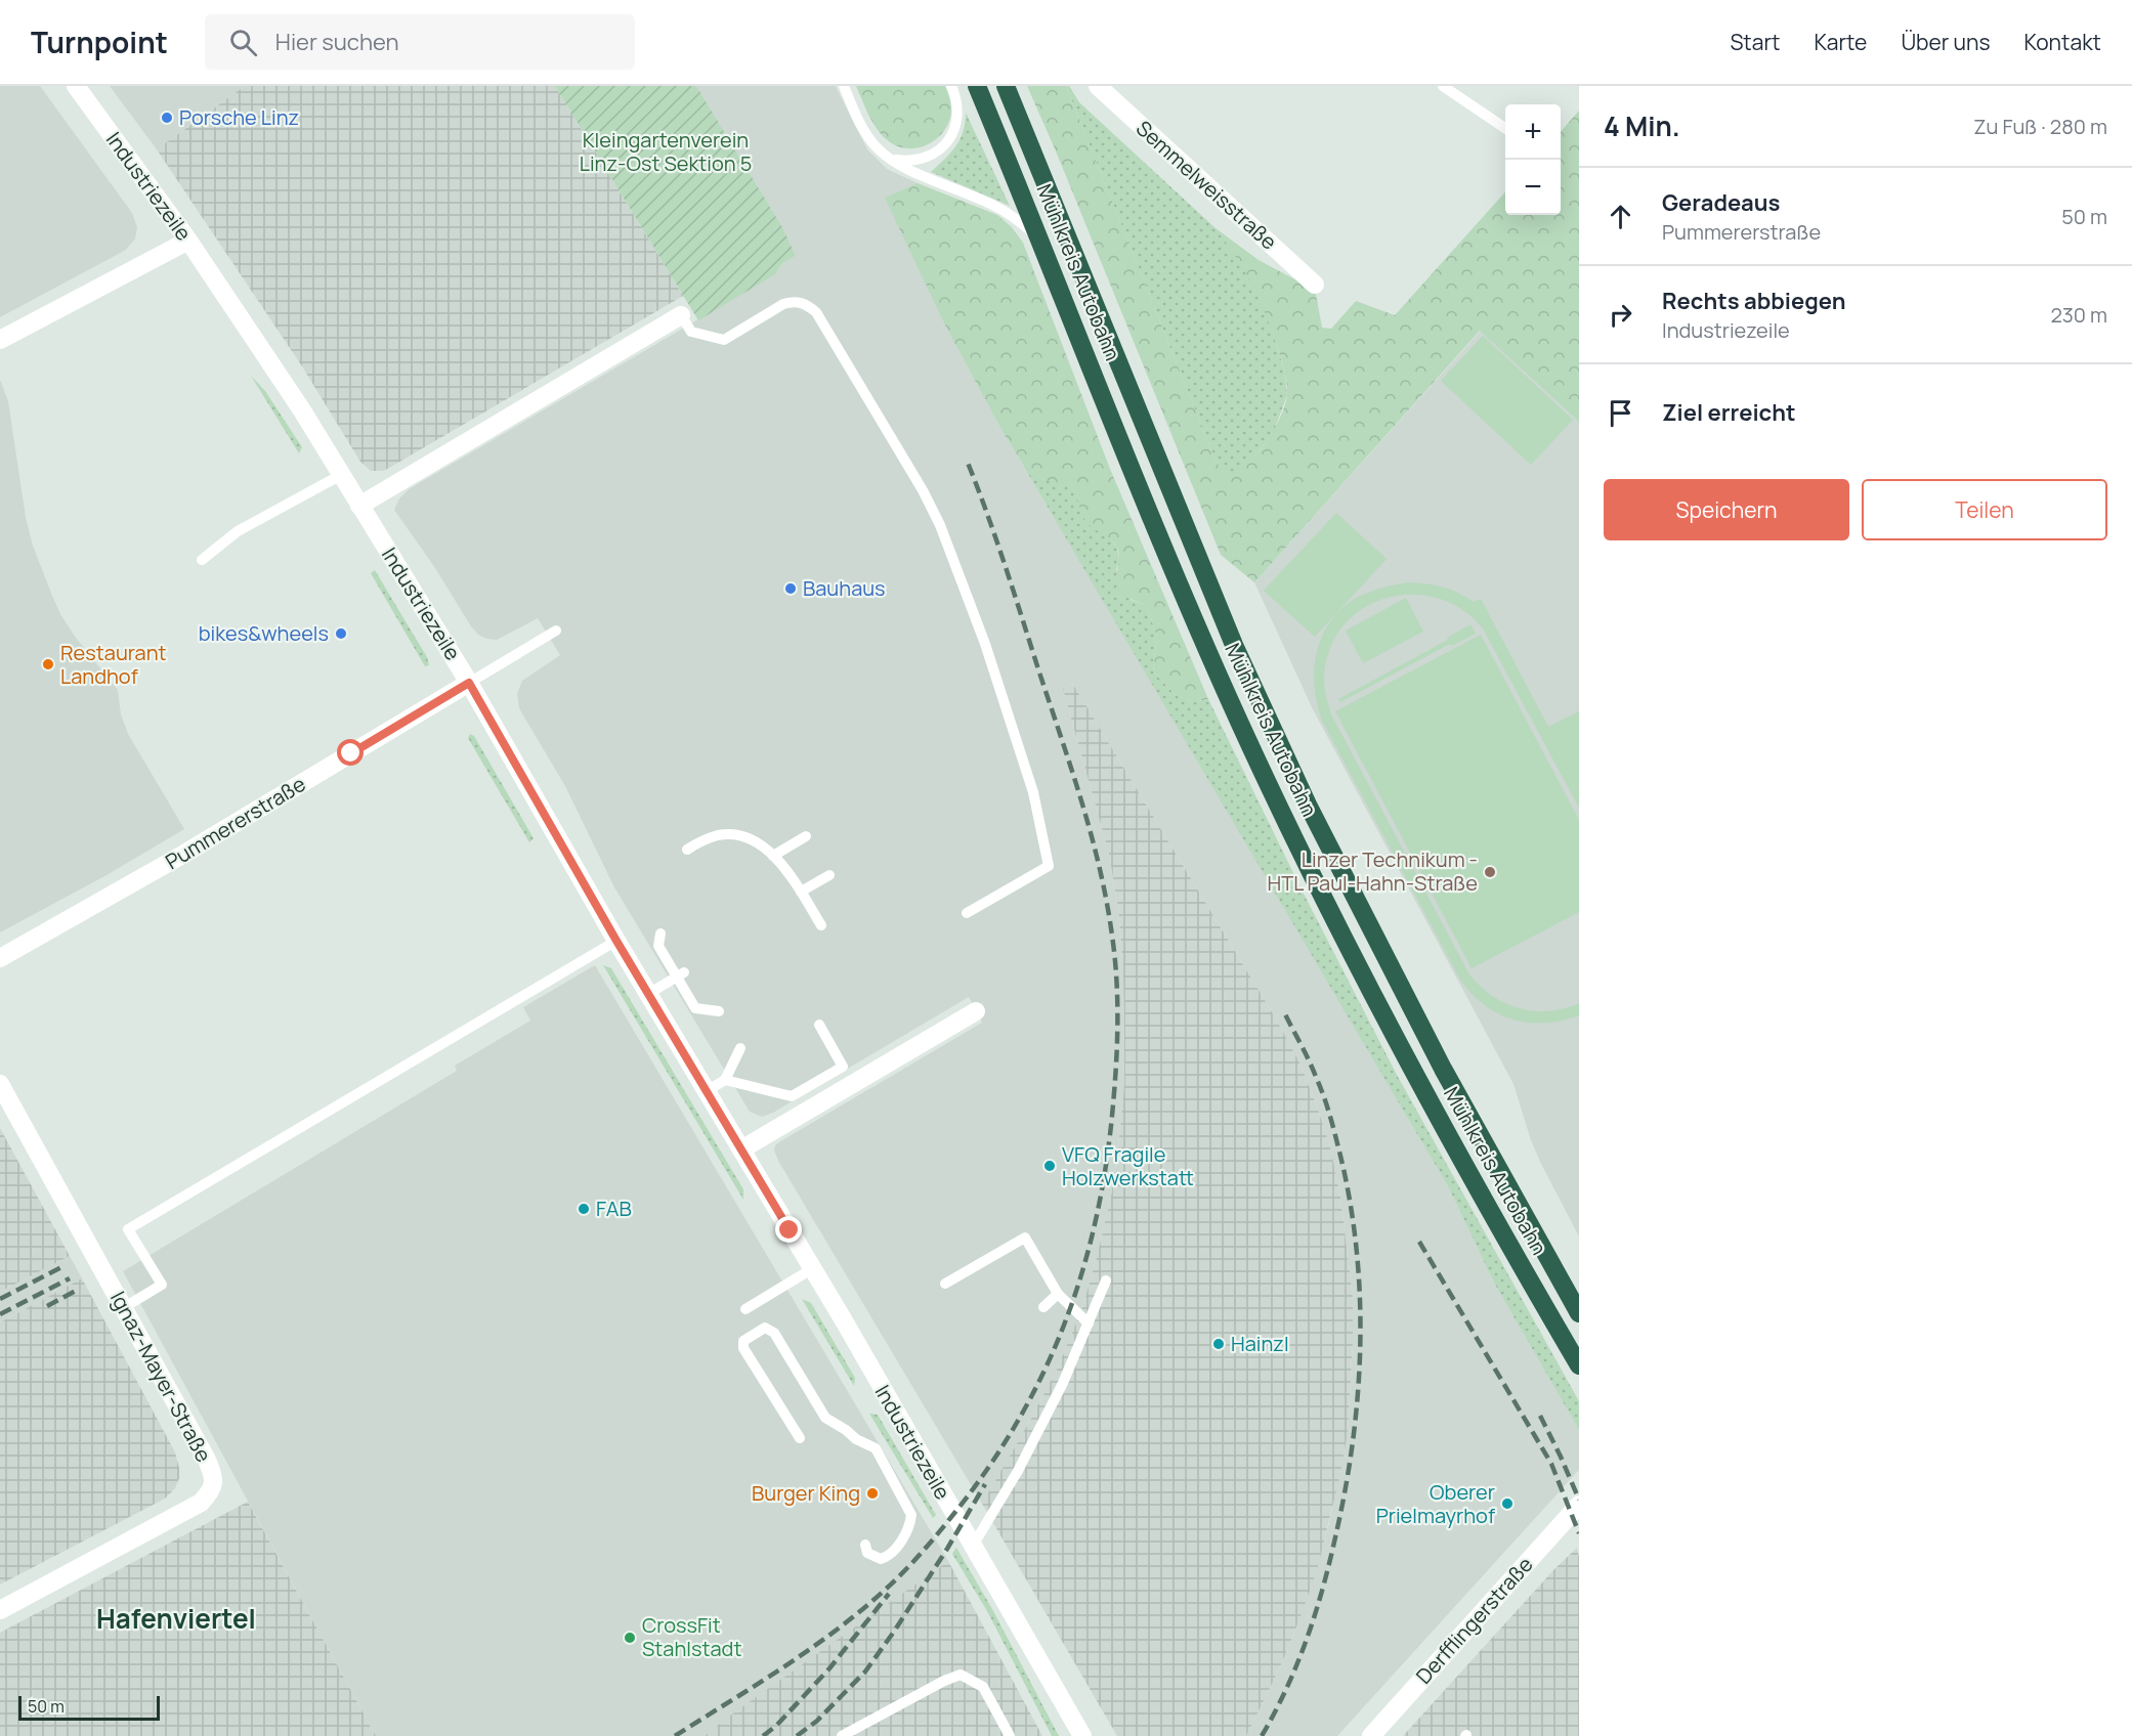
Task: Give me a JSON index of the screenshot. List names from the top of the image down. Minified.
{"streets":{"highway":["Mühlkreis Autobahn"],"street":["Semmelweisstraße","Industriezeile","Pummererstraße","Ignaz-Mayer-Straße","Derfflingerstraße"]},"crossings":[["Industriezeile","Pummererstraße"]],"districts":["Hafenviertel"],"parks":["Kleingartenverein Linz-Ost Sektion 5"],"places":["Porsche Linz","Bauhaus","bikes&wheels","Restaurant Landhof","Linzer Technikum - HTL Paul-Hahn-Straße","VFQ Fragile Holzwerkstatt","FAB","Hainzl","Burger King","Oberer Prielmayrhof","CrossFit Stahlstadt"],"scale_bar":"50 m","page":{"header":"Turnpoint","search":"Hier suchen","nav":["Start","Karte","Über uns","Kontakt"],"heading":["4 Min.","Zu Fuß · 280 m"],"map_buttons":["+","−"],"list":[["Geradeaus","Pummererstraße","50 m"],["Rechts abbiegen","Industriezeile","230 m"],"Ziel erreicht"],"buttons":["Speichern","Teilen"],"scale":"50 m"}}
